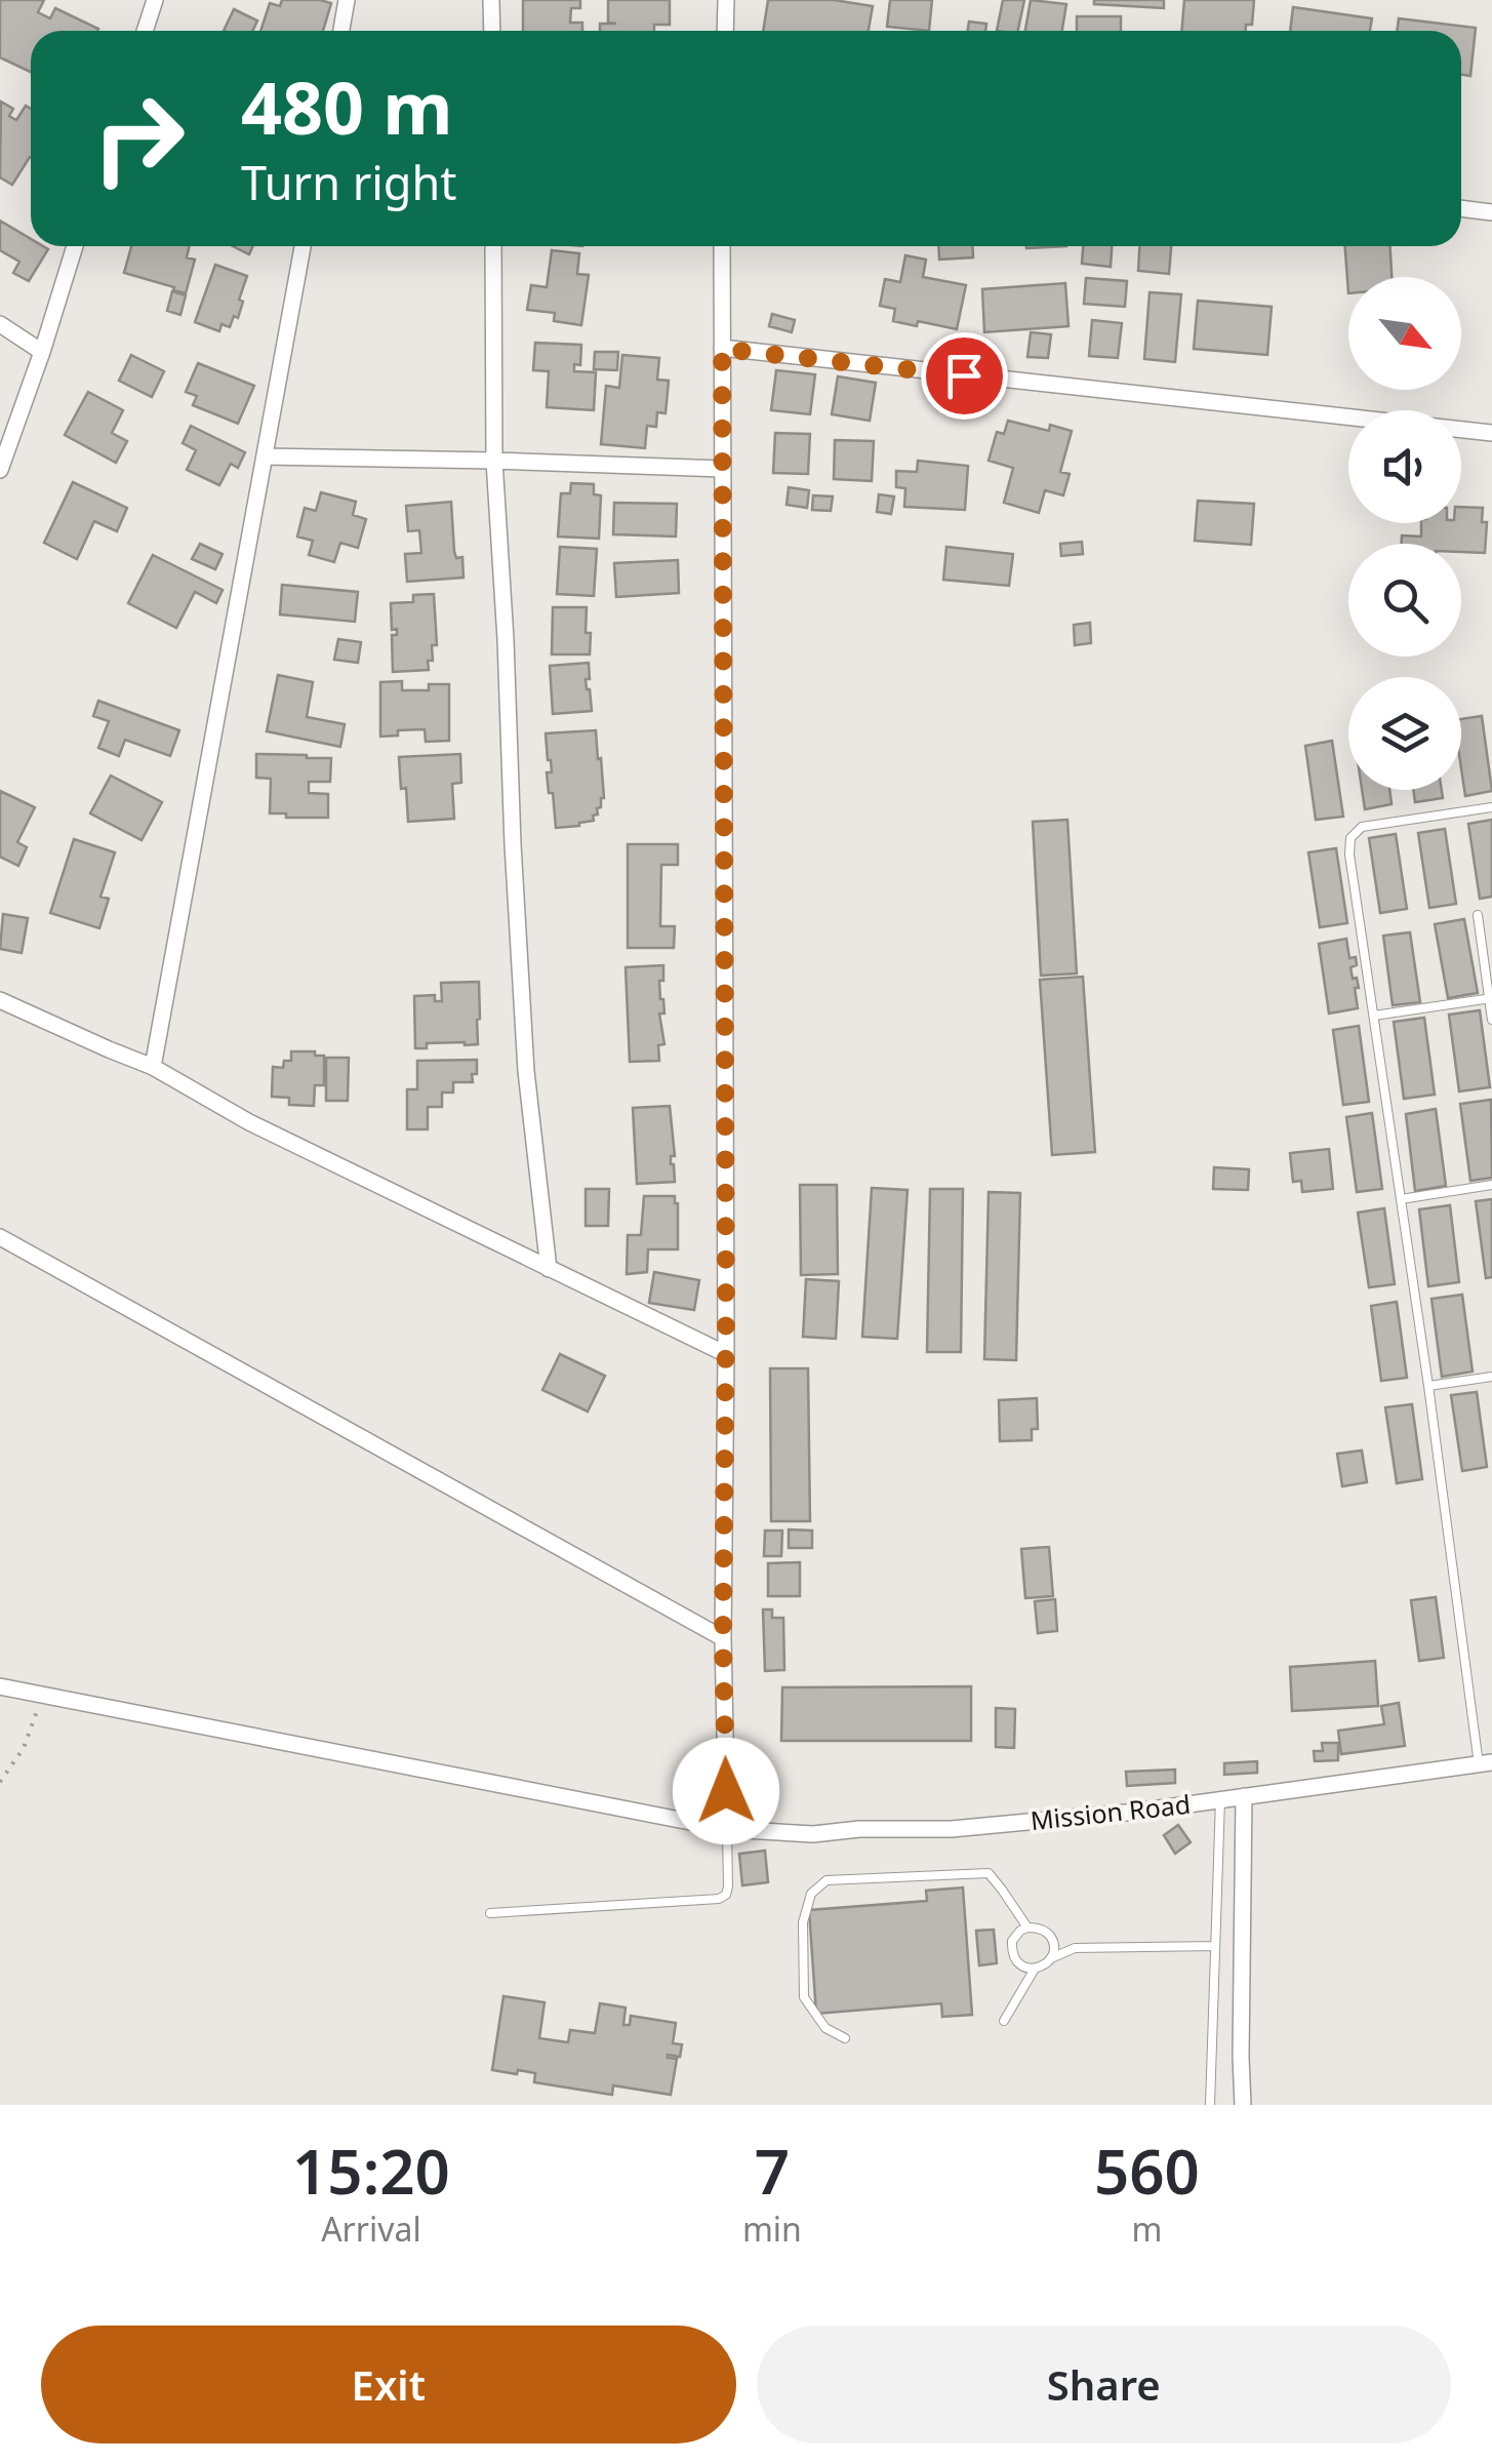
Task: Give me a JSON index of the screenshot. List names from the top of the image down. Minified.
{"streets":{"street":["Mission Road"]},"north":"bottom right","page":{"turn":["480 m","Turn right"],"eta":["15:20","Arrival","7","min","560","m"],"buttons":["Exit","Share"]}}
